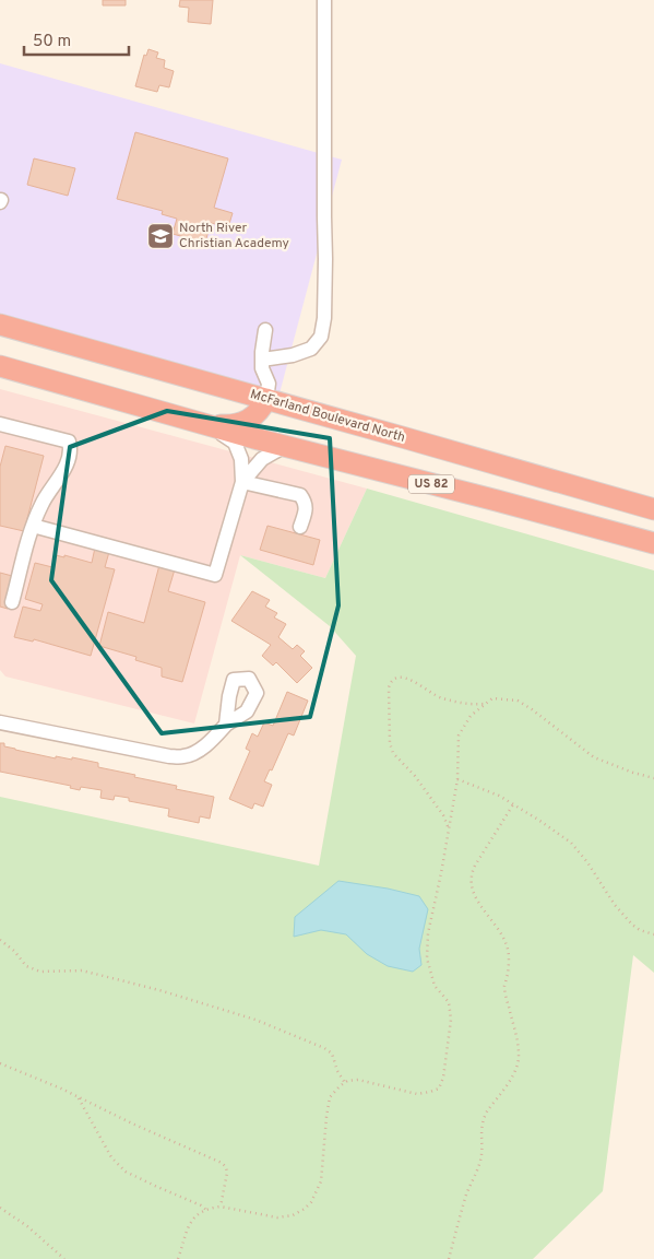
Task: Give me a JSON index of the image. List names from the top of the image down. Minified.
{"streets":{"highway":["McFarland Boulevard North","US 82"]},"places":{"school or university":["North River Christian Academy"]},"scale_bar":"50 m"}
